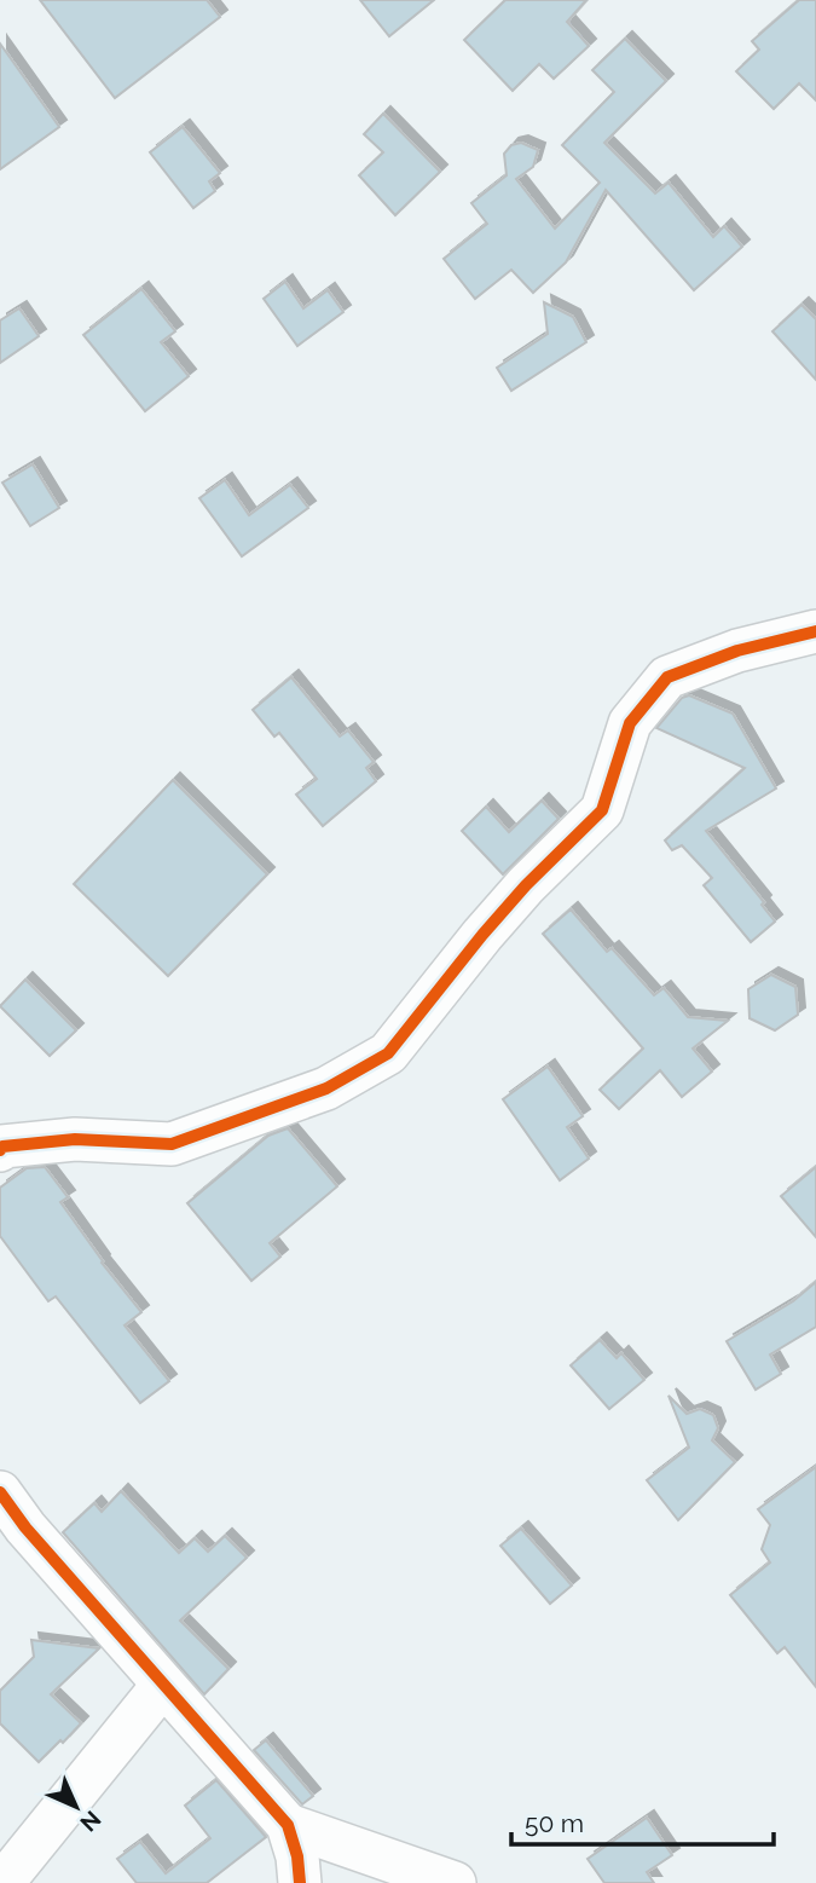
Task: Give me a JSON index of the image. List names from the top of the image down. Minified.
{"scale_bar":"50 m","north":"bottom right"}
